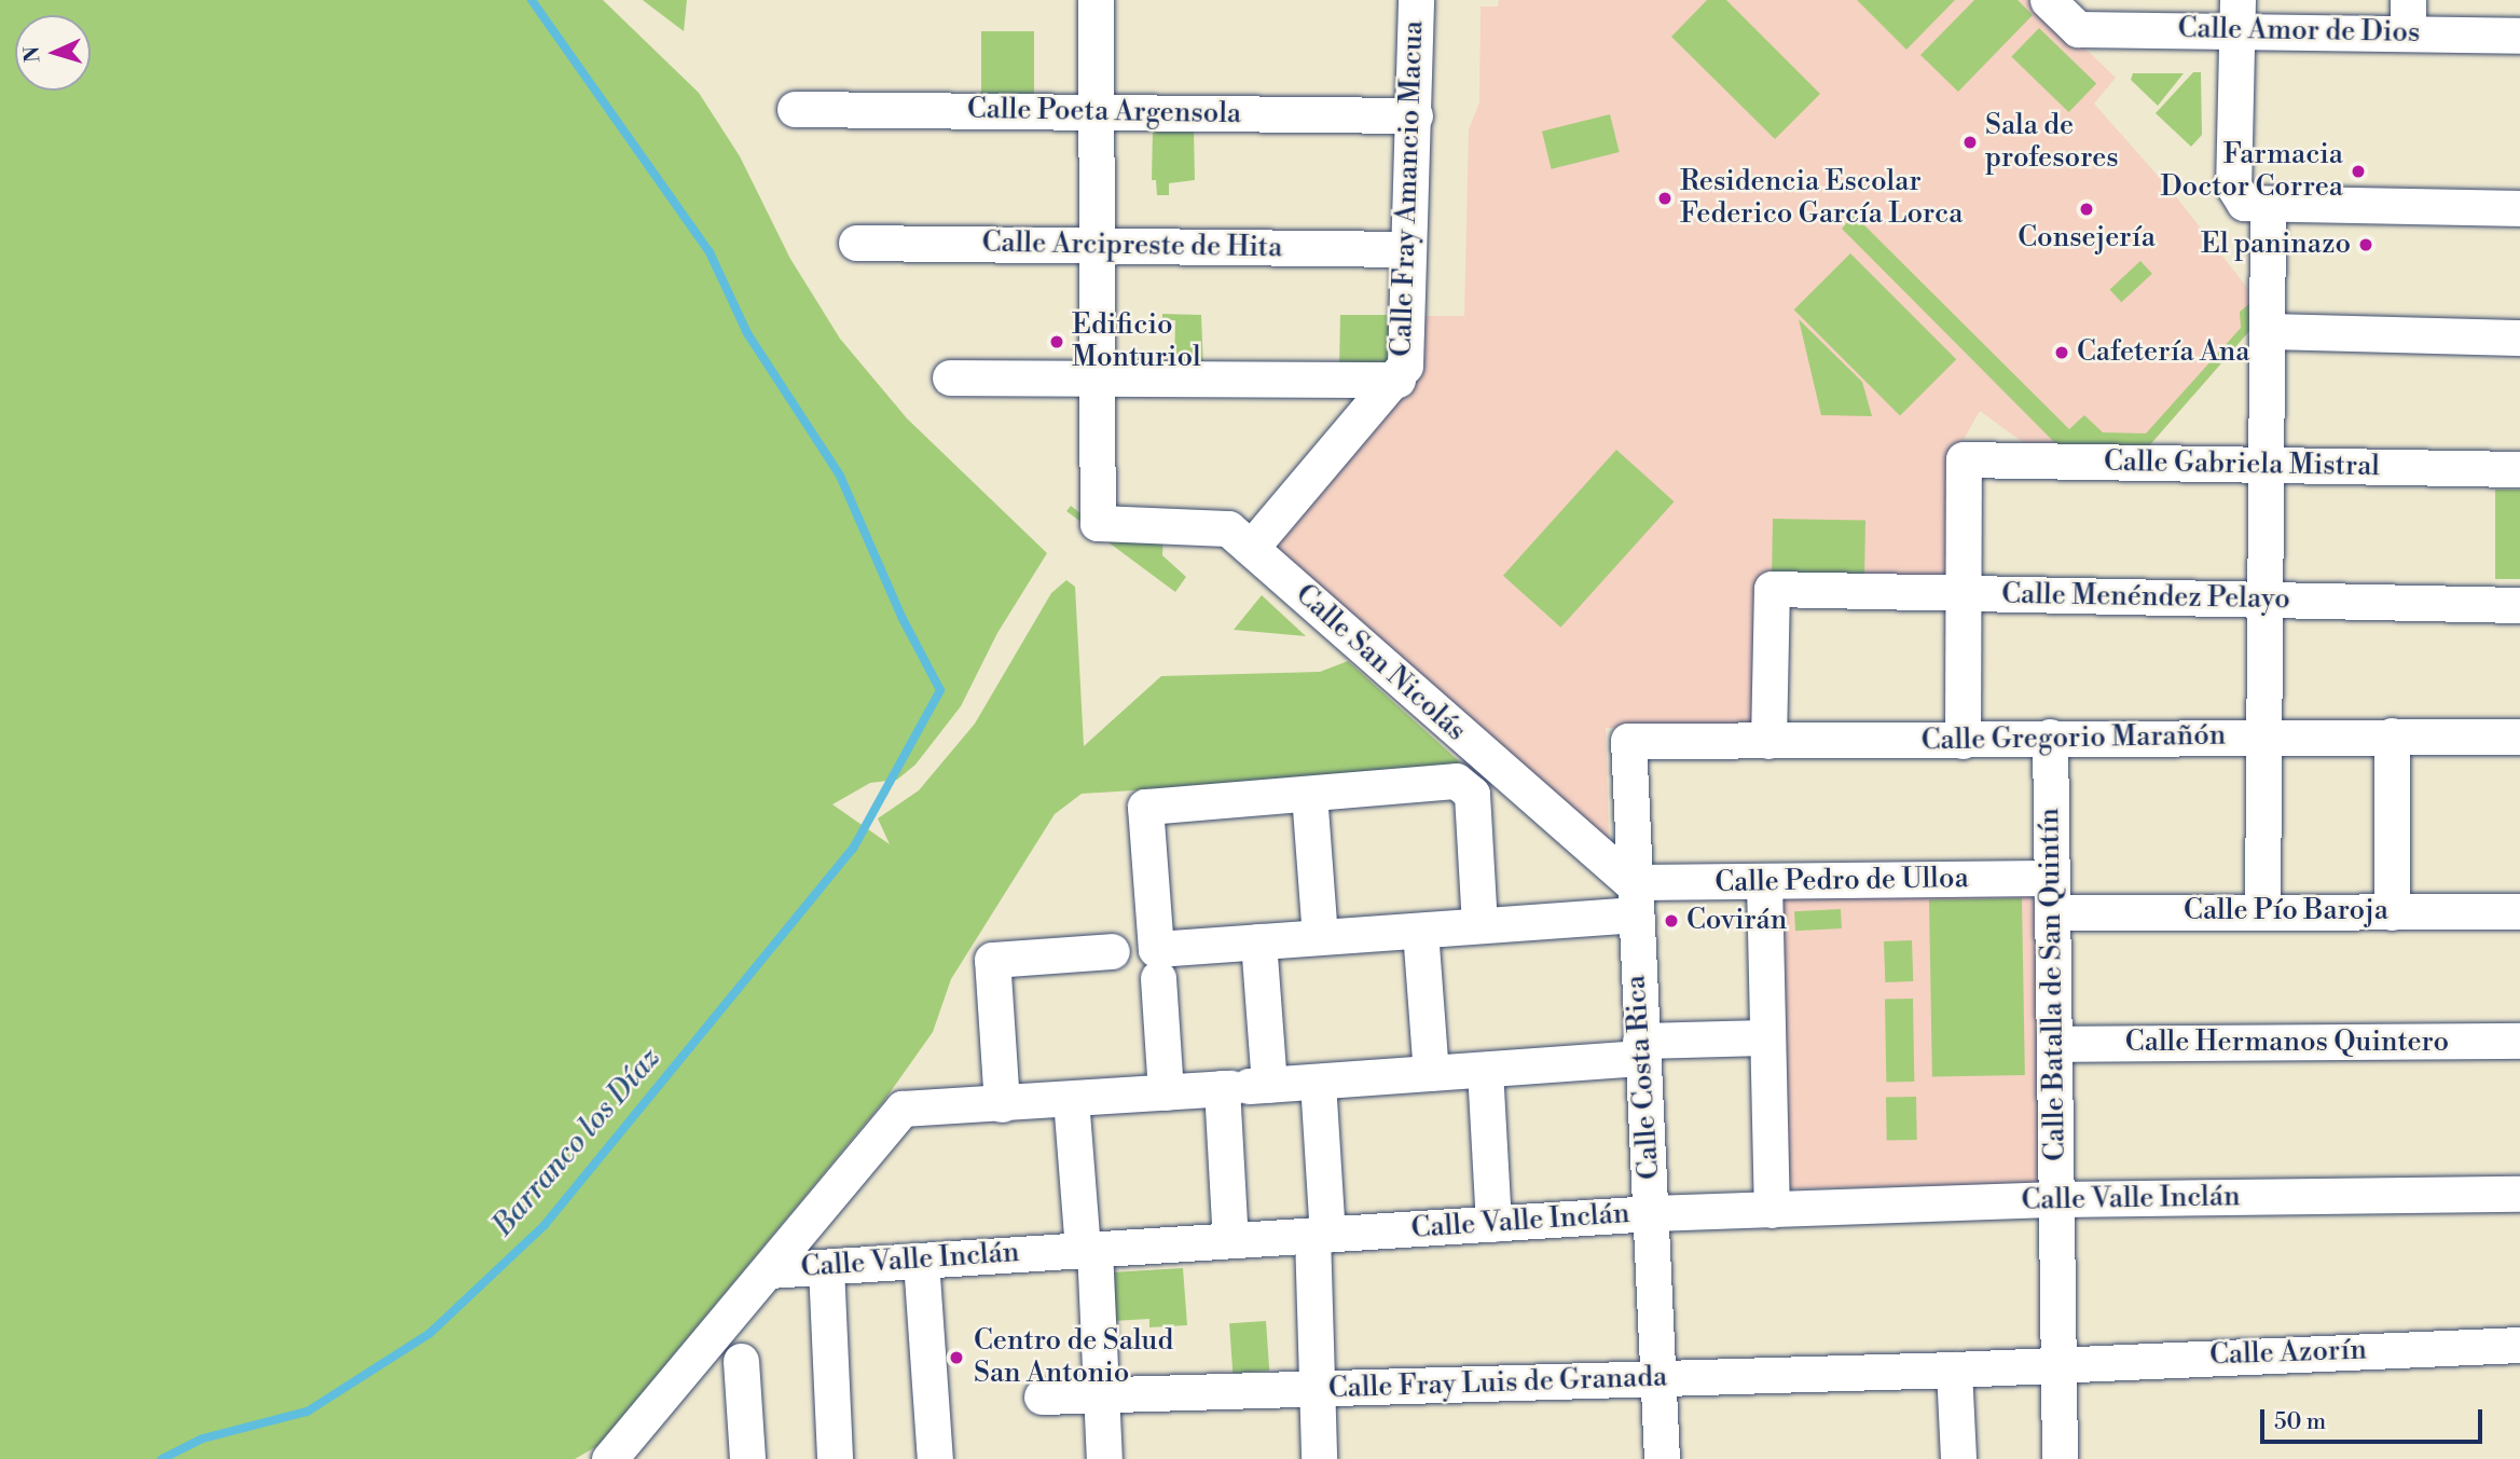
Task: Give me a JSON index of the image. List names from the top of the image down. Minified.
{"streets":{"street":["Calle Amor de Dios","Calle Poeta Argensola","Calle Fray Amancio Macua","Calle Arcipreste de Hita","Calle Gabriela Mistral","Calle Menéndez Pelayo","Calle San Nicolás","Calle Gregorio Marañón","Calle Pedro de Ulloa","Calle Pío Baroja","Calle Batalla de San Quintín","Calle Hermanos Quintero","Calle Costa Rica","Calle Valle Inclán","Calle Azorín","Calle Fray Luis de Granada"]},"crossings":[["Calle Poeta Argensola","Calle Fray Amancio Macua"],["Calle Fray Amancio Macua","Calle Arcipreste de Hita"],["Calle Fray Amancio Macua","Calle San Nicolás"],["Calle Gabriela Mistral","Calle Menéndez Pelayo"],["Calle Menéndez Pelayo","Calle Gregorio Marañón"],["Calle San Nicolás","Calle Pedro de Ulloa"],["Calle San Nicolás","Calle Costa Rica"],["Calle Gregorio Marañón","Calle Batalla de San Quintín"],["Calle Gregorio Marañón","Calle Costa Rica"],["Calle Pedro de Ulloa","Calle Pío Baroja"],["Calle Pedro de Ulloa","Calle Batalla de San Quintín"],["Calle Pedro de Ulloa","Calle Costa Rica"],["Calle Pío Baroja","Calle Batalla de San Quintín"],["Calle Batalla de San Quintín","Calle Hermanos Quintero"],["Calle Batalla de San Quintín","Calle Valle Inclán"],["Calle Batalla de San Quintín","Calle Azorín"],["Calle Batalla de San Quintín","Calle Fray Luis de Granada"],["Calle Costa Rica","Calle Valle Inclán"],["Calle Costa Rica","Calle Fray Luis de Granada"],["Calle Azorín","Calle Fray Luis de Granada"]],"water":["Barranco los Díaz"],"places":["Sala de profesores","Farmacia Doctor Correa","Residencia Escolar Federico García Lorca","Consejería","El paninazo","Edificio Monturiol","Cafetería Ana","Covirán","Centro de Salud San Antonio"],"scale_bar":"50 m","north":"left"}
